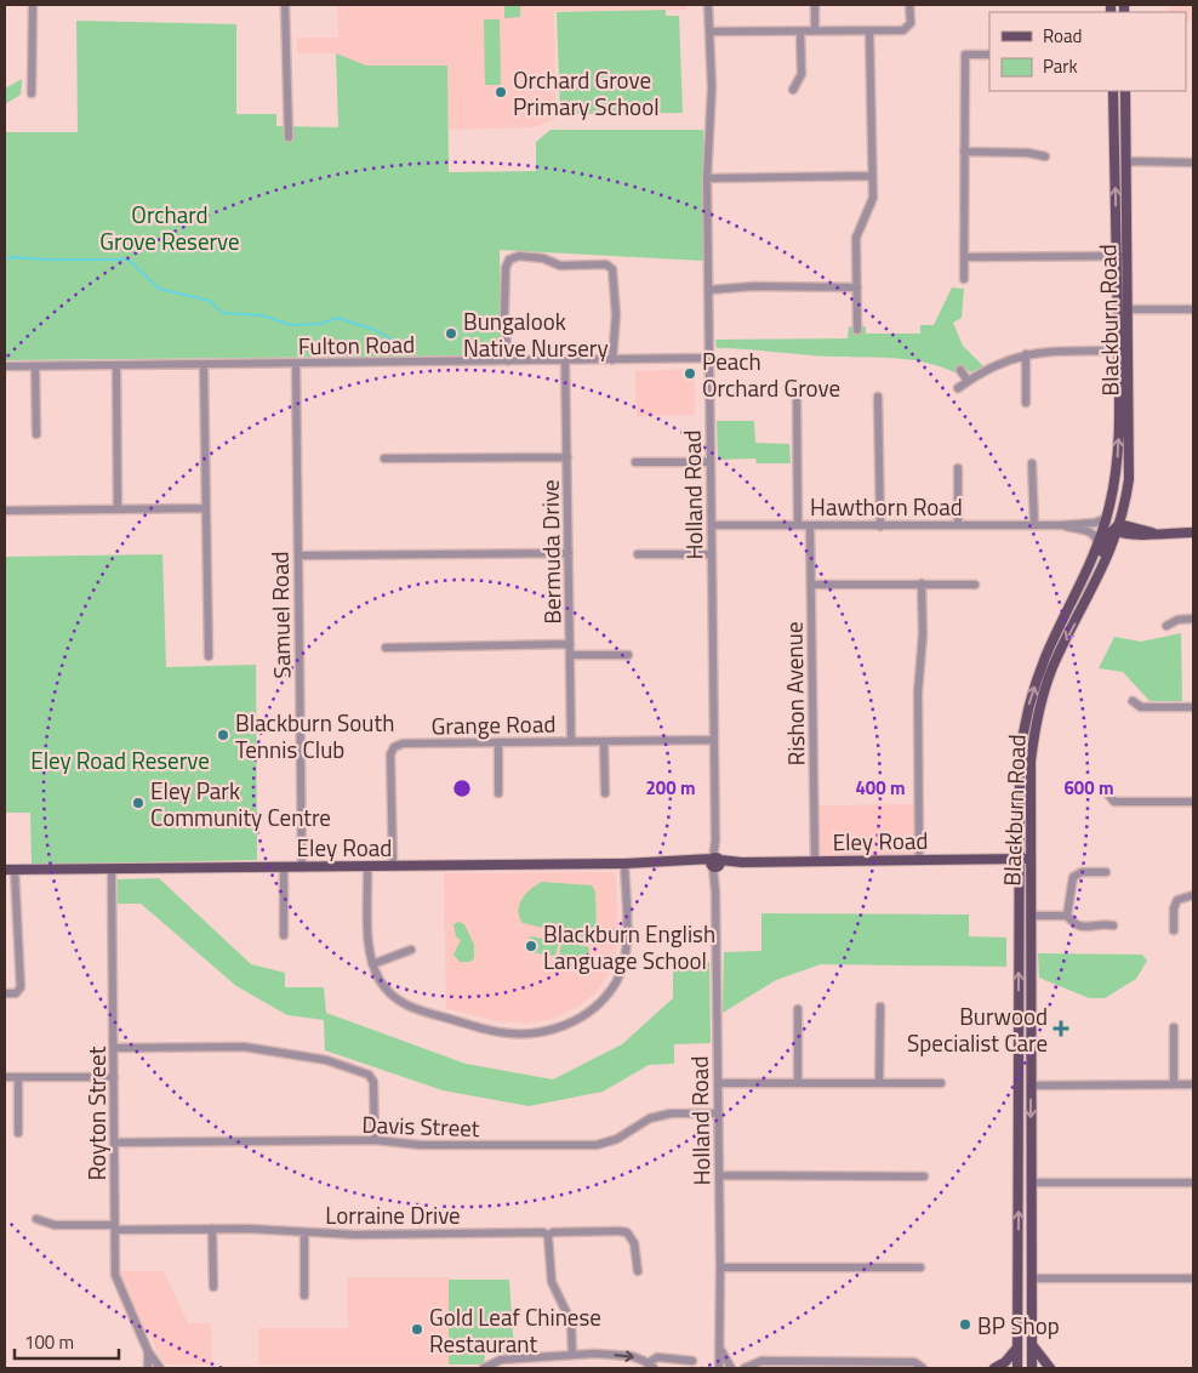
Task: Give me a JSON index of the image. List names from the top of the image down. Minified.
{"streets":{"main road":["Blackburn Road","Eley Road"],"street":["Fulton Road","Holland Road","Hawthorn Road","Bermuda Drive","Samuel Road","Rishon Avenue","Grange Road","Royton Street","Davis Street","Lorraine Drive"]},"crossings":[["Blackburn Road","Hawthorn Road"],["Blackburn Road","Eley Road"],["Fulton Road","Holland Road"],["Fulton Road","Bermuda Drive"],["Fulton Road","Samuel Road"],["Holland Road","Hawthorn Road"],["Holland Road","Grange Road"],["Holland Road","Eley Road"],["Holland Road","Davis Street"],["Hawthorn Road","Rishon Avenue"],["Bermuda Drive","Grange Road"],["Samuel Road","Eley Road"],["Rishon Avenue","Eley Road"],["Grange Road","Eley Road"],["Eley Road","Royton Street"],["Royton Street","Davis Street"],["Royton Street","Lorraine Drive"]],"parks":["Orchard Grove Reserve","Eley Road Reserve"],"places":{"other":["Orchard Grove Primary School","Bungalook Native Nursery","Peach Orchard Grove","Blackburn South Tennis Club","Eley Park Community Centre","Blackburn English Language School","BP Shop","Gold Leaf Chinese Restaurant"],"health":["Burwood Specialist Care"]},"legend":["Road","Park"],"scale_bar":"100 m","rings":["200 m","400 m","600 m"]}
